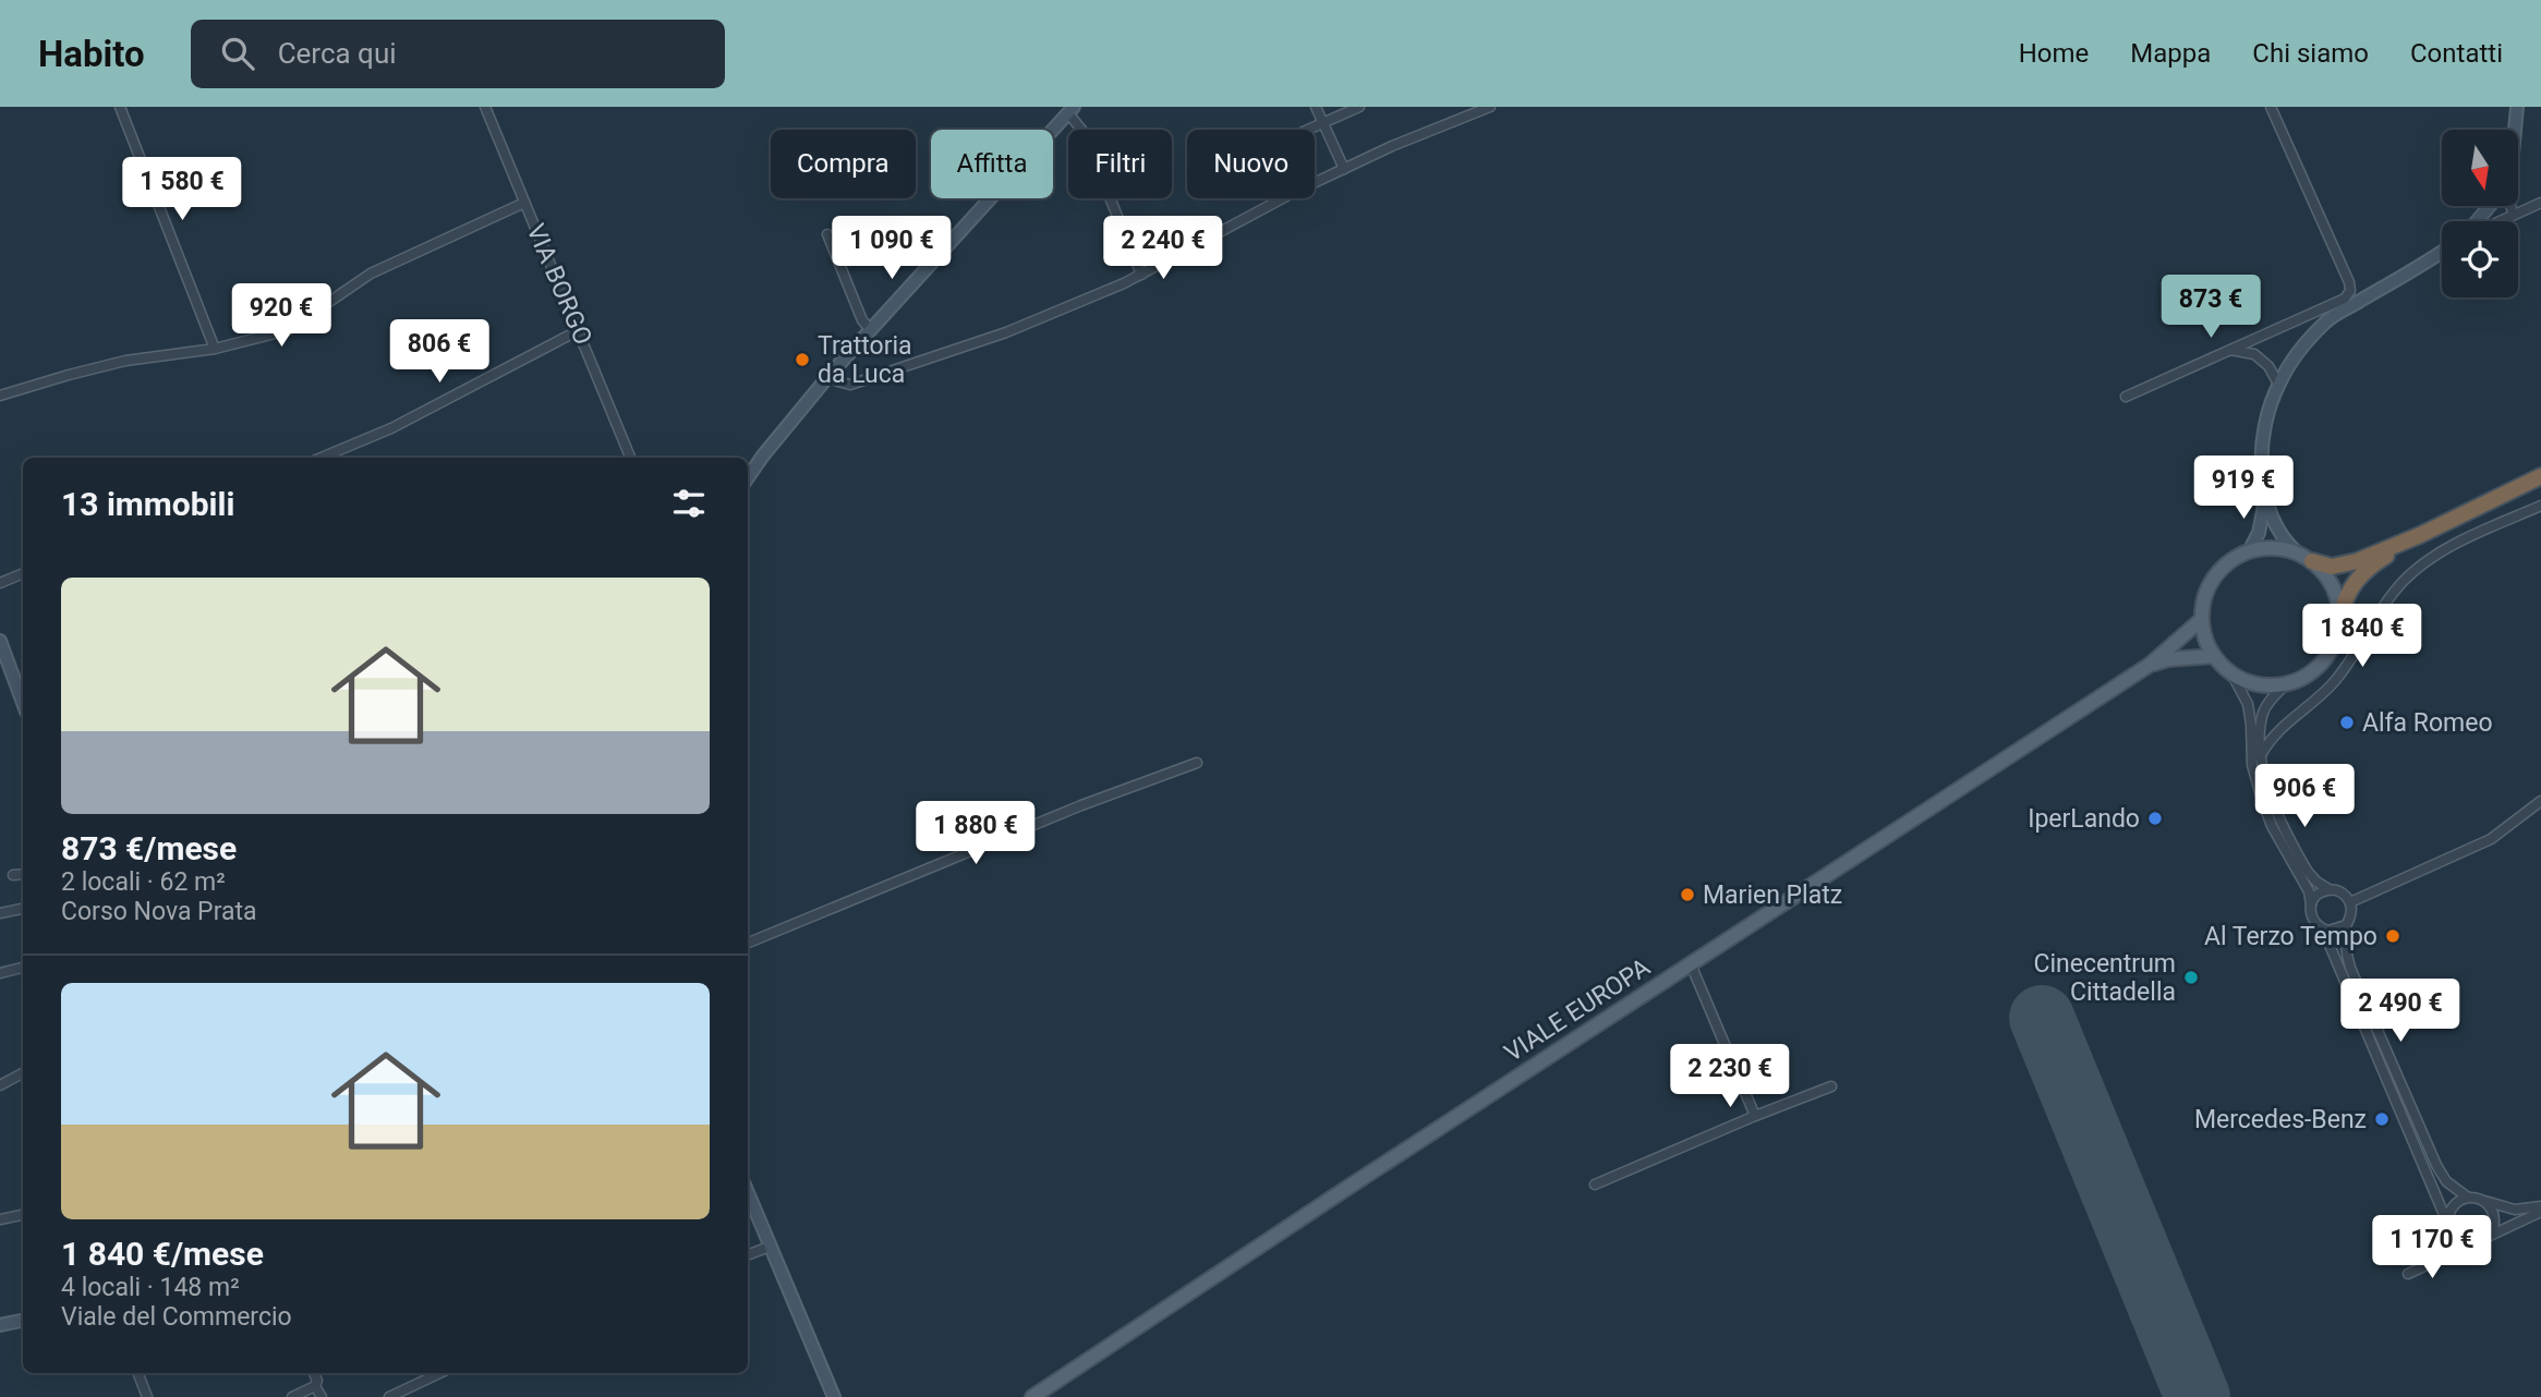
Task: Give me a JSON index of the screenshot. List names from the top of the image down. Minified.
{"streets":{"main road":["VIALE EUROPA"],"street":["VIA BORGO"]},"places":["Trattoria da Luca","Alfa Romeo","IperLando","Marien Platz","Al Terzo Tempo","Cinecentrum Cittadella","Mercedes-Benz"],"north":"bottom","page":{"header":"Habito","search":"Cerca qui","nav":["Home","Mappa","Chi siamo","Contatti"],"chip":["Compra","Affitta","Filtri","Nuovo"],"price":["1 580 €","1 090 €","2 240 €","873 €","920 €","806 €","919 €","1 840 €","906 €","1 880 €","2 490 €","2 230 €","1 170 €"],"heading":"13 immobili","list":[{"name":"873 €/mese","note":"2 locali · 62 m² · Corso Nova Prata"},{"name":"1 840 €/mese","note":"4 locali · 148 m² · Viale del Commercio"}]}}
